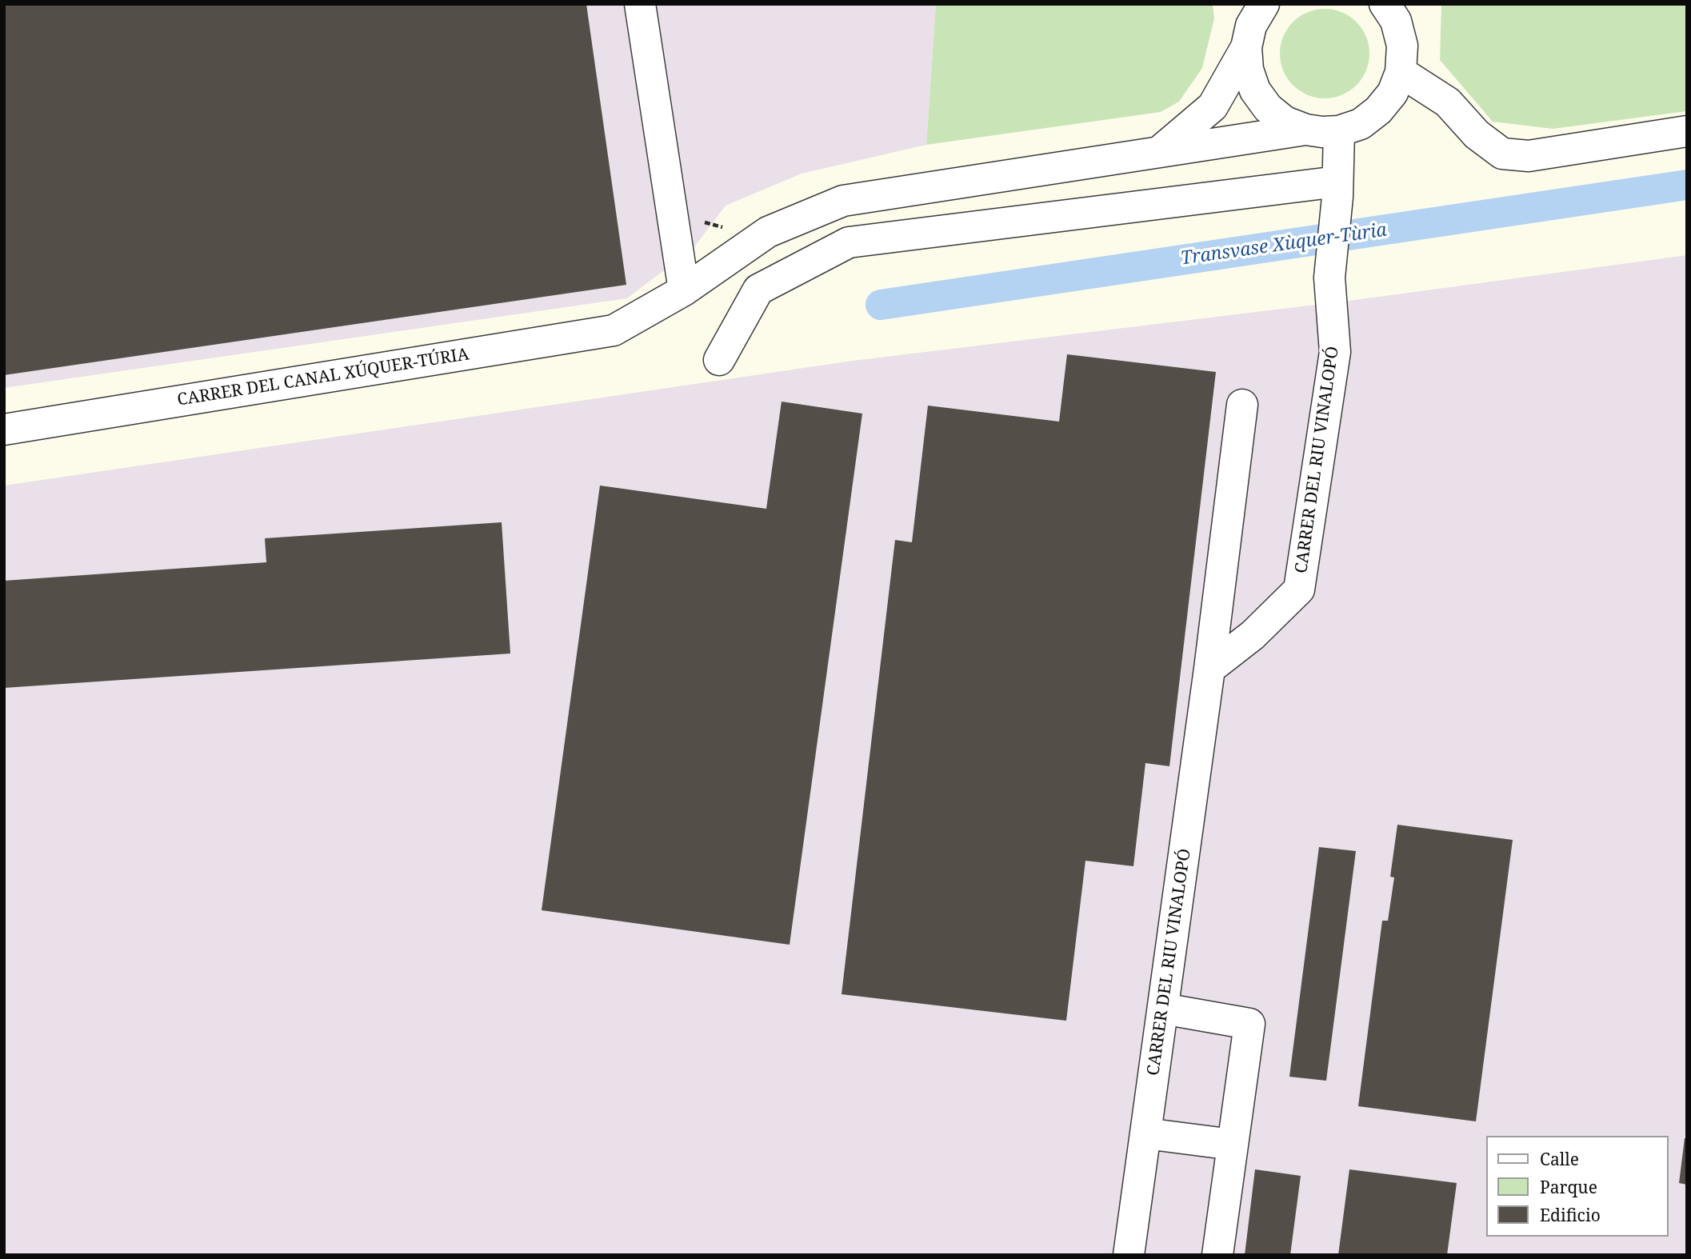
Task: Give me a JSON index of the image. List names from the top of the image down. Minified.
{"streets":{"street":["CARRER DEL CANAL XÚQUER-TÚRIA","CARRER DEL RIU VINALOPÓ"]},"water":["Transvase Xùquer-Tùria"],"legend":["Calle","Parque","Edificio"]}
